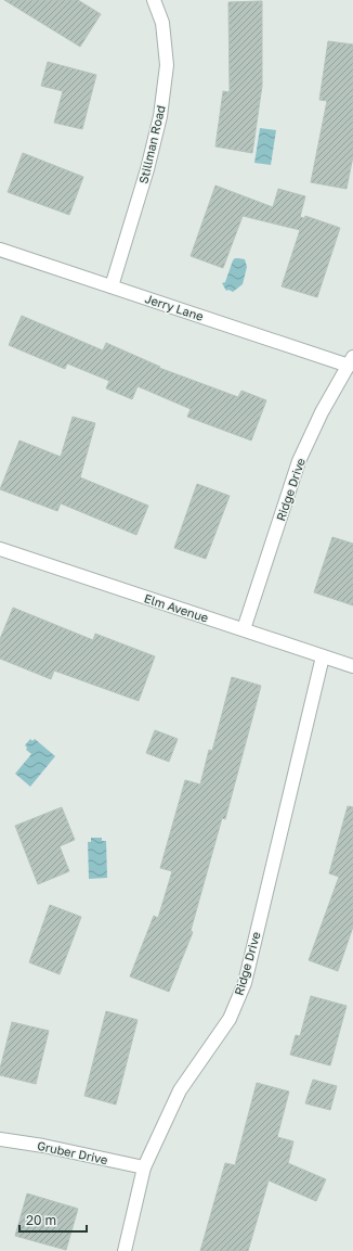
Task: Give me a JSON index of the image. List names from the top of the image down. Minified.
{"streets":{"street":["Stillman Road","Jerry Lane","Ridge Drive","Elm Avenue","Gruber Drive"]},"crossings":[["Stillman Road","Jerry Lane"],["Jerry Lane","Ridge Drive"],["Ridge Drive","Elm Avenue"],["Ridge Drive","Gruber Drive"]],"scale_bar":"20 m"}
